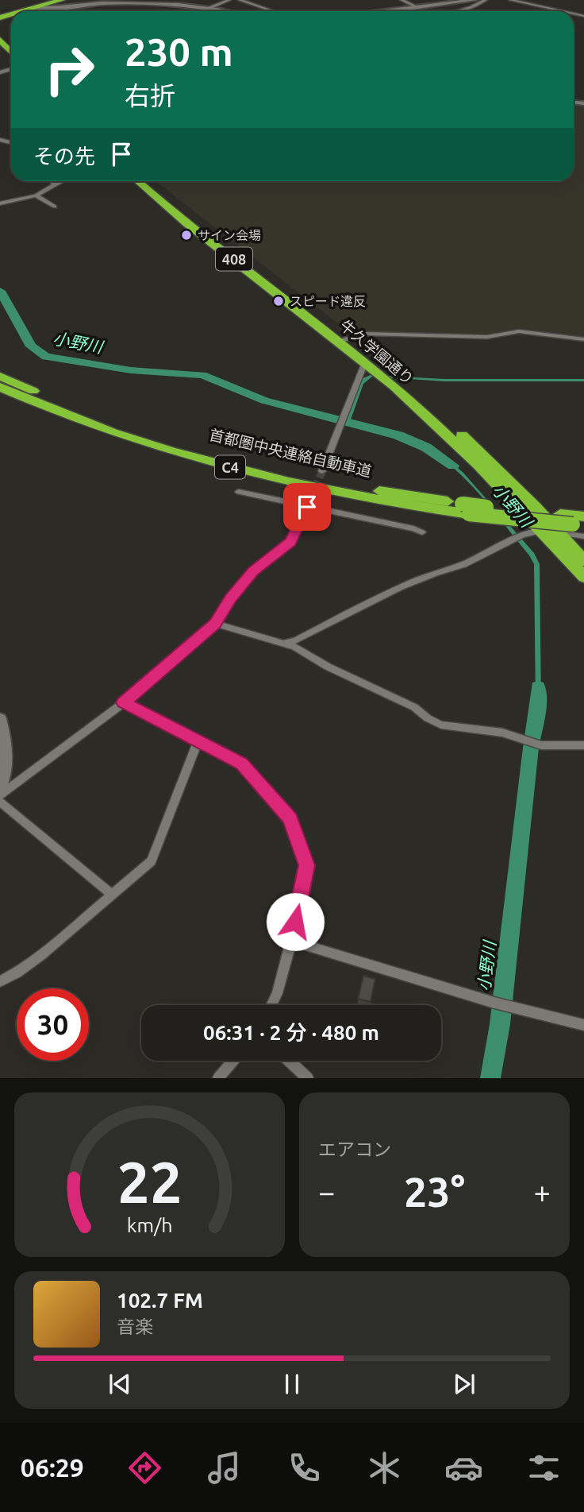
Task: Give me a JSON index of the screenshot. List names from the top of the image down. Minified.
{"streets":{"highway":["408","牛久学園通り","首都圏中央連絡自動車道","C4"]},"water":["小野川"],"places":["サイン会場","スピード違反"],"page":{"turn":["230 m","右折"],"then":"その先","limit":"30","trip":"06:31 · 2 分 · 480 m","tile":"エアコン","heat":["−","23°","+"],"song":["102.7 FM","音楽"],"tabs":"06:29","gauge":["22","km/h"]}}
